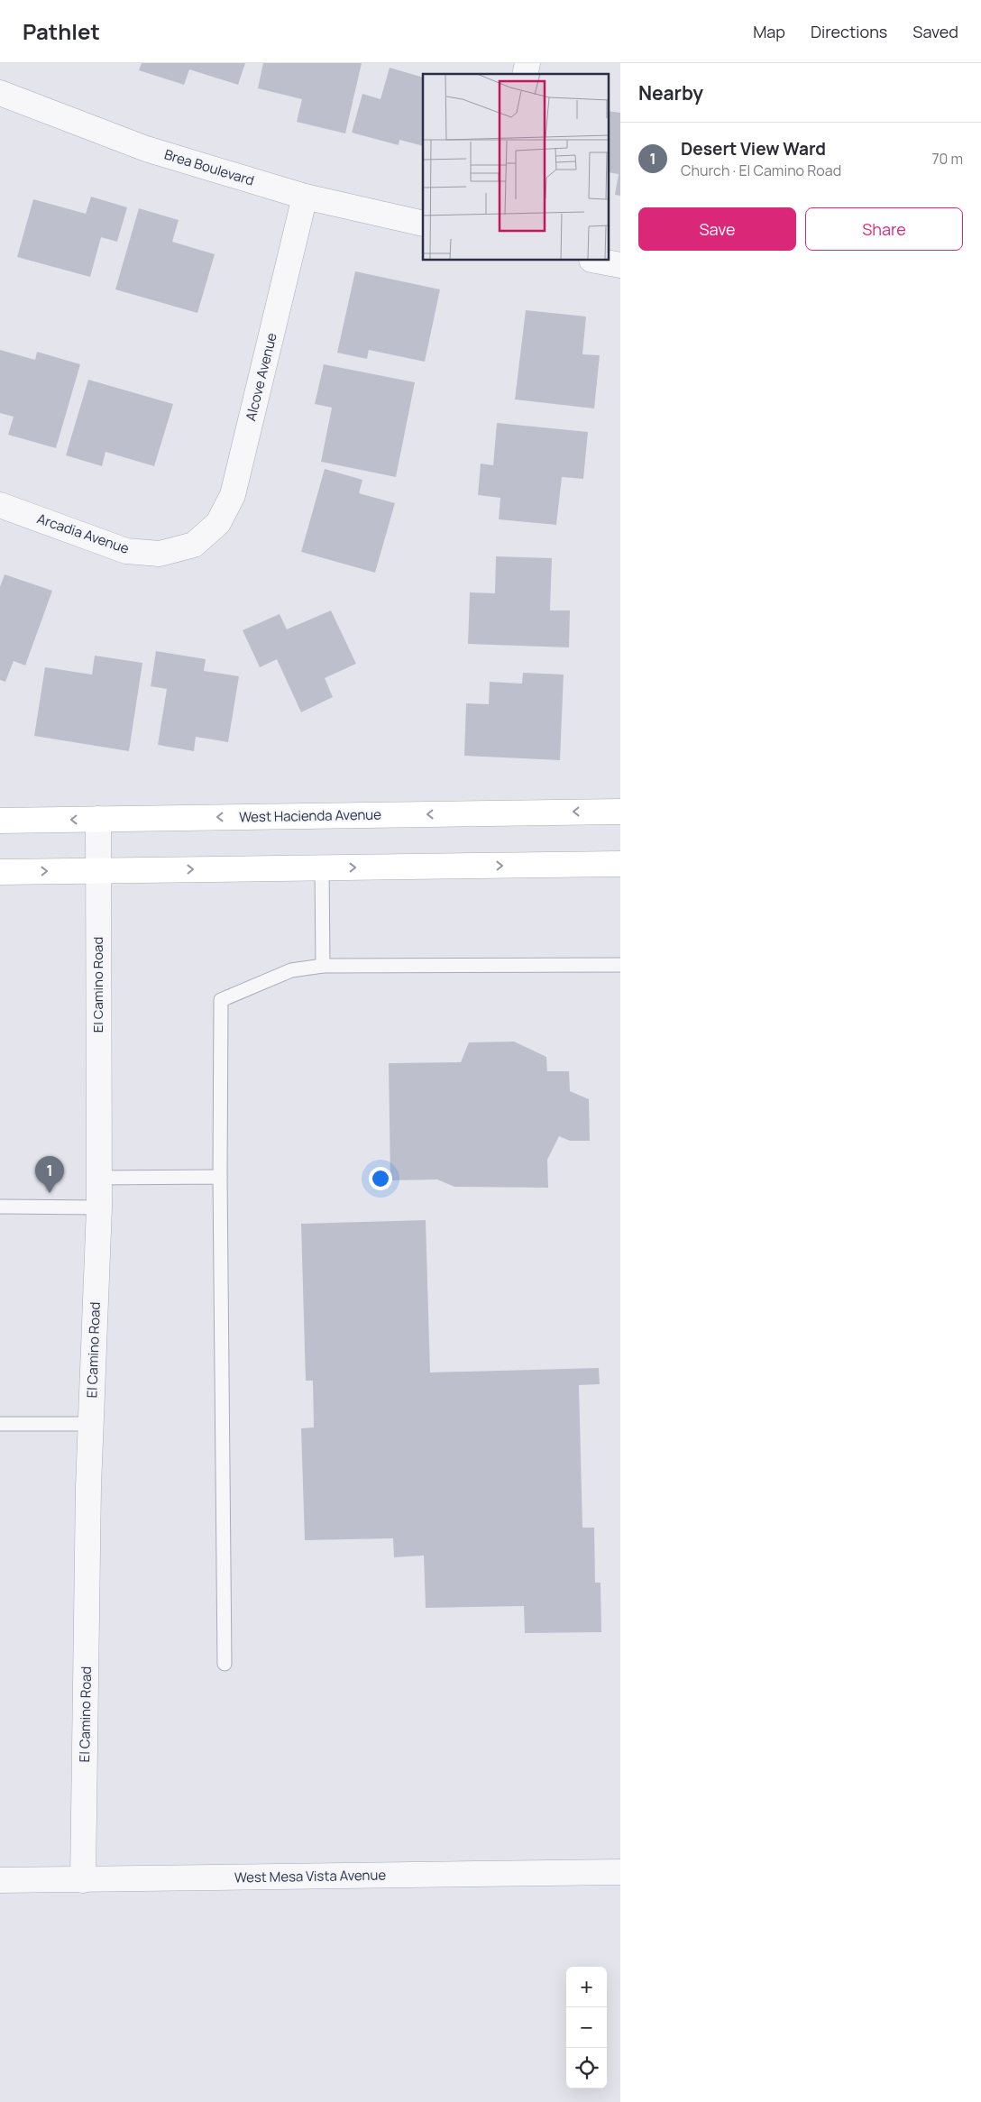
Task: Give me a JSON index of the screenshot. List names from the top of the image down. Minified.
{"streets":{"main road":["West Hacienda Avenue"],"street":["Brea Boulevard","Alcove Avenue","Arcadia Avenue","El Camino Road","West Mesa Vista Avenue"]},"crossings":[["Brea Boulevard","Alcove Avenue"],["Alcove Avenue","Arcadia Avenue"],["West Hacienda Avenue","El Camino Road"],["El Camino Road","West Mesa Vista Avenue"]],"page":{"header":"Pathlet","nav":["Map","Directions","Saved"],"heading":"Nearby","list":[{"mark":"1","name":"Desert View Ward","note":"Church · El Camino Road","value":"70 m"}],"buttons":["Save","Share"],"pins":"1","map_buttons":["+","−"]}}
